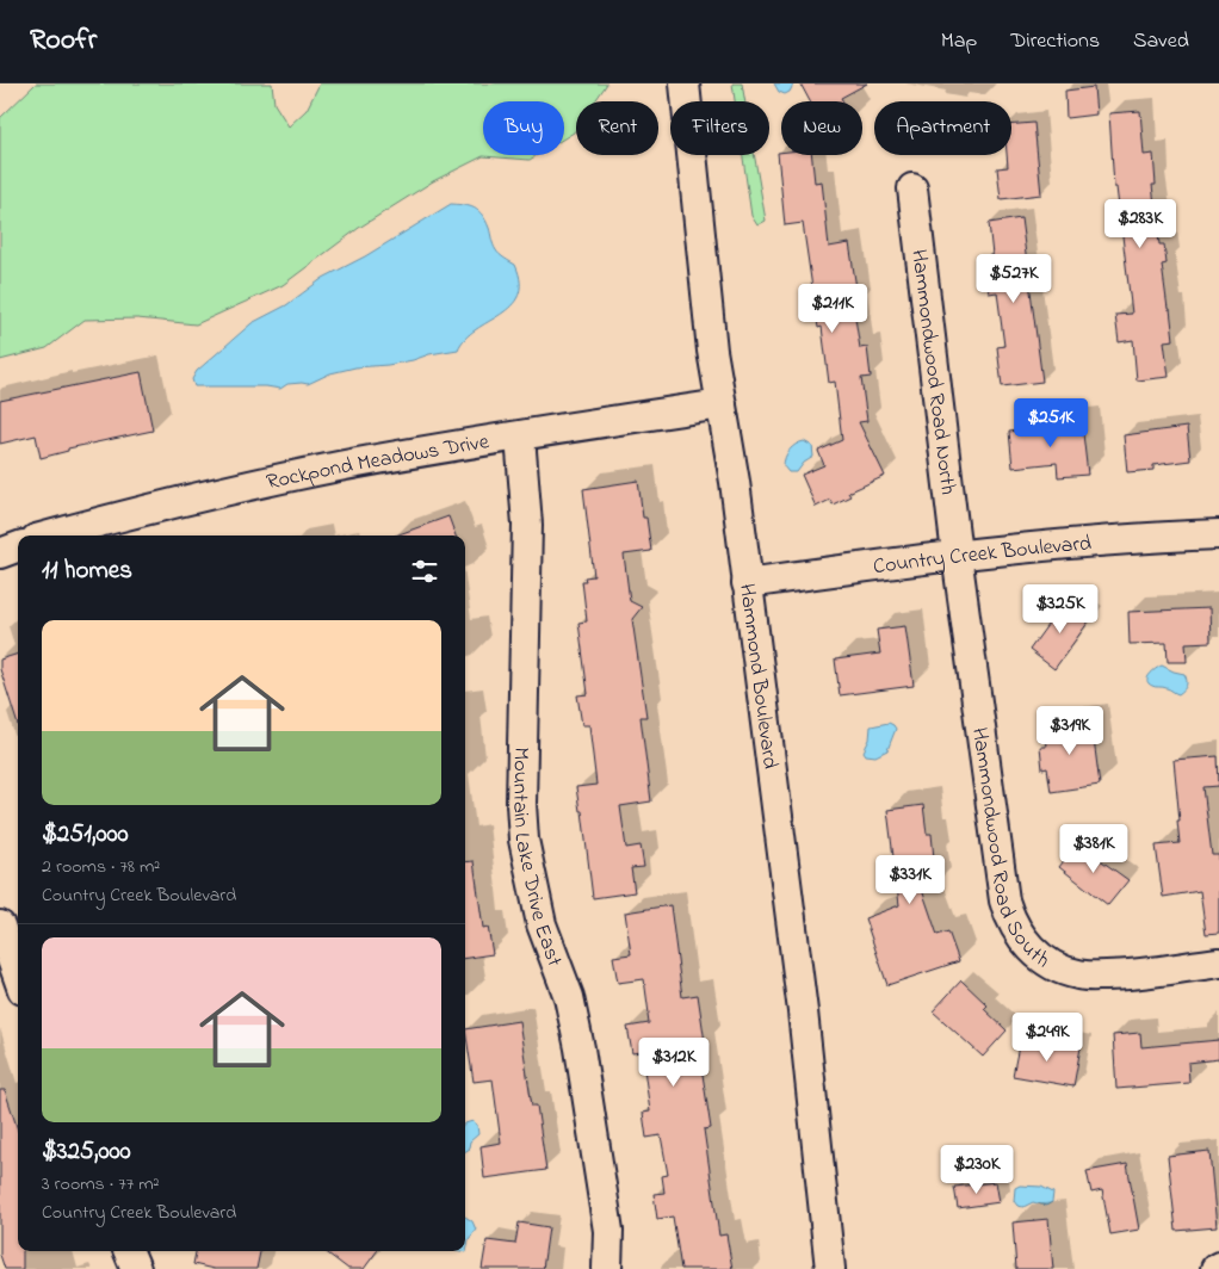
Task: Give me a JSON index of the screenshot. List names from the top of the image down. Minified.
{"streets":{"street":["Hammondwood Road North","Rockpond Meadows Drive","Country Creek Boulevard","Hammond Boulevard","Hammondwood Road South","Mountain Lake Drive East"]},"crossings":[["Hammondwood Road North","Country Creek Boulevard"],["Hammondwood Road North","Hammondwood Road South"],["Rockpond Meadows Drive","Hammond Boulevard"],["Rockpond Meadows Drive","Mountain Lake Drive East"],["Country Creek Boulevard","Hammond Boulevard"],["Country Creek Boulevard","Hammondwood Road South"]],"page":{"header":"Roofr","nav":["Map","Directions","Saved"],"chip":["Buy","Rent","Filters","New","Apartment"],"price":["$283K","$527K","$211K","$251K","$325K","$319K","$381K","$331K","$249K","$312K","$230K"],"heading":"11 homes","list":[{"name":"$251,000","note":"2 rooms · 78 m² · Country Creek Boulevard"},{"name":"$325,000","note":"3 rooms · 77 m² · Country Creek Boulevard"}]}}
